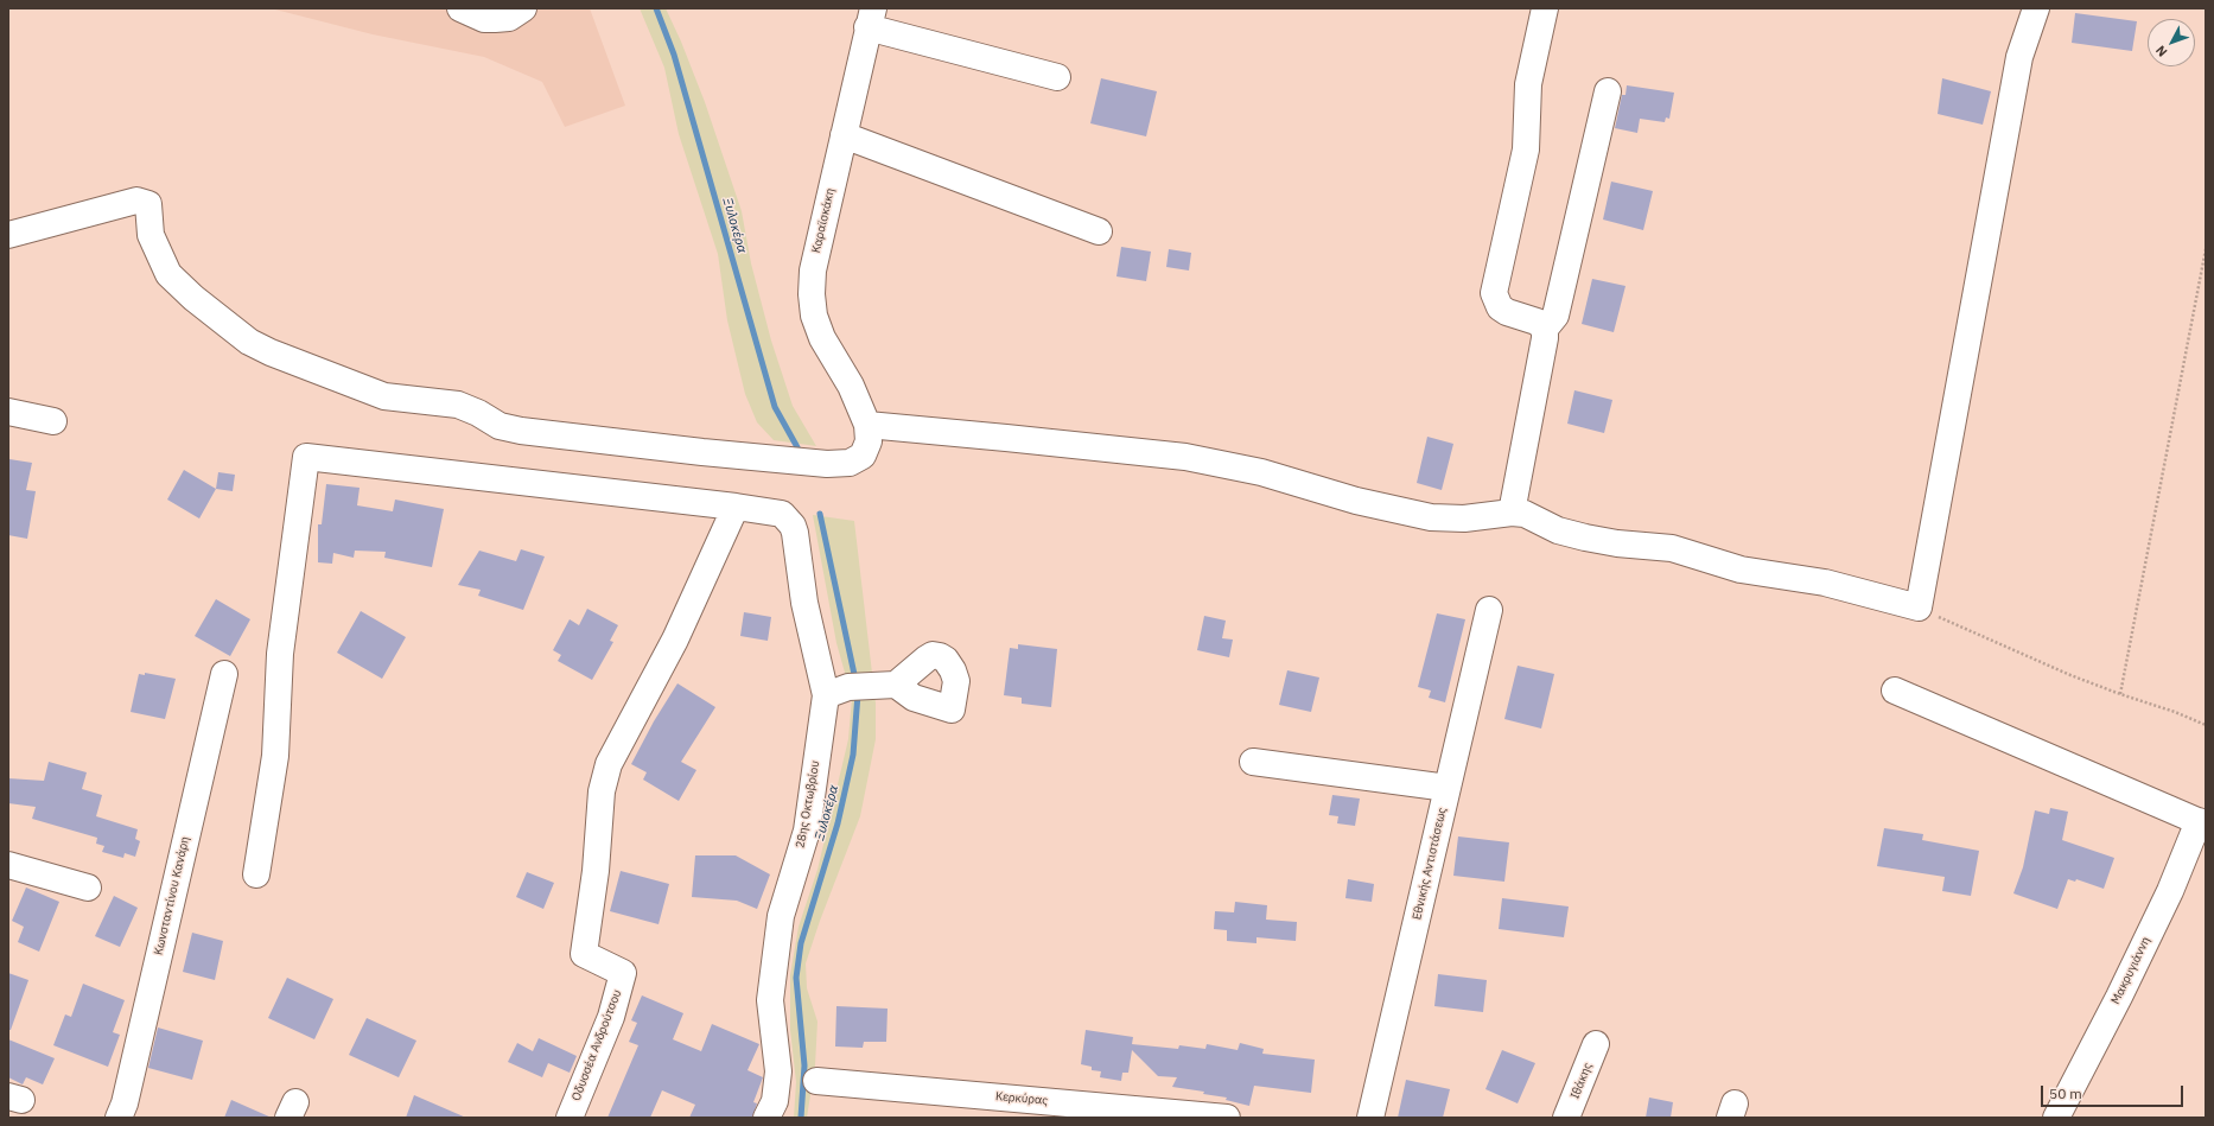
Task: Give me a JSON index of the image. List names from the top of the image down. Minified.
{"streets":{"street":["Καραϊσκάκη","28ης Οκτωβρίου","Εθνικής Αντιστάσεως","Κωνσταντίνου Κανάρη","Μακρυγιάννη","Οδυσσέα Ανδρούτσου","Ιθάκης","Κερκύρας"]},"crossings":[["28ης Οκτωβρίου","Οδυσσέα Ανδρούτσου"]],"water":["Ξυλοκέρα"],"scale_bar":"50 m","north":"bottom left"}
